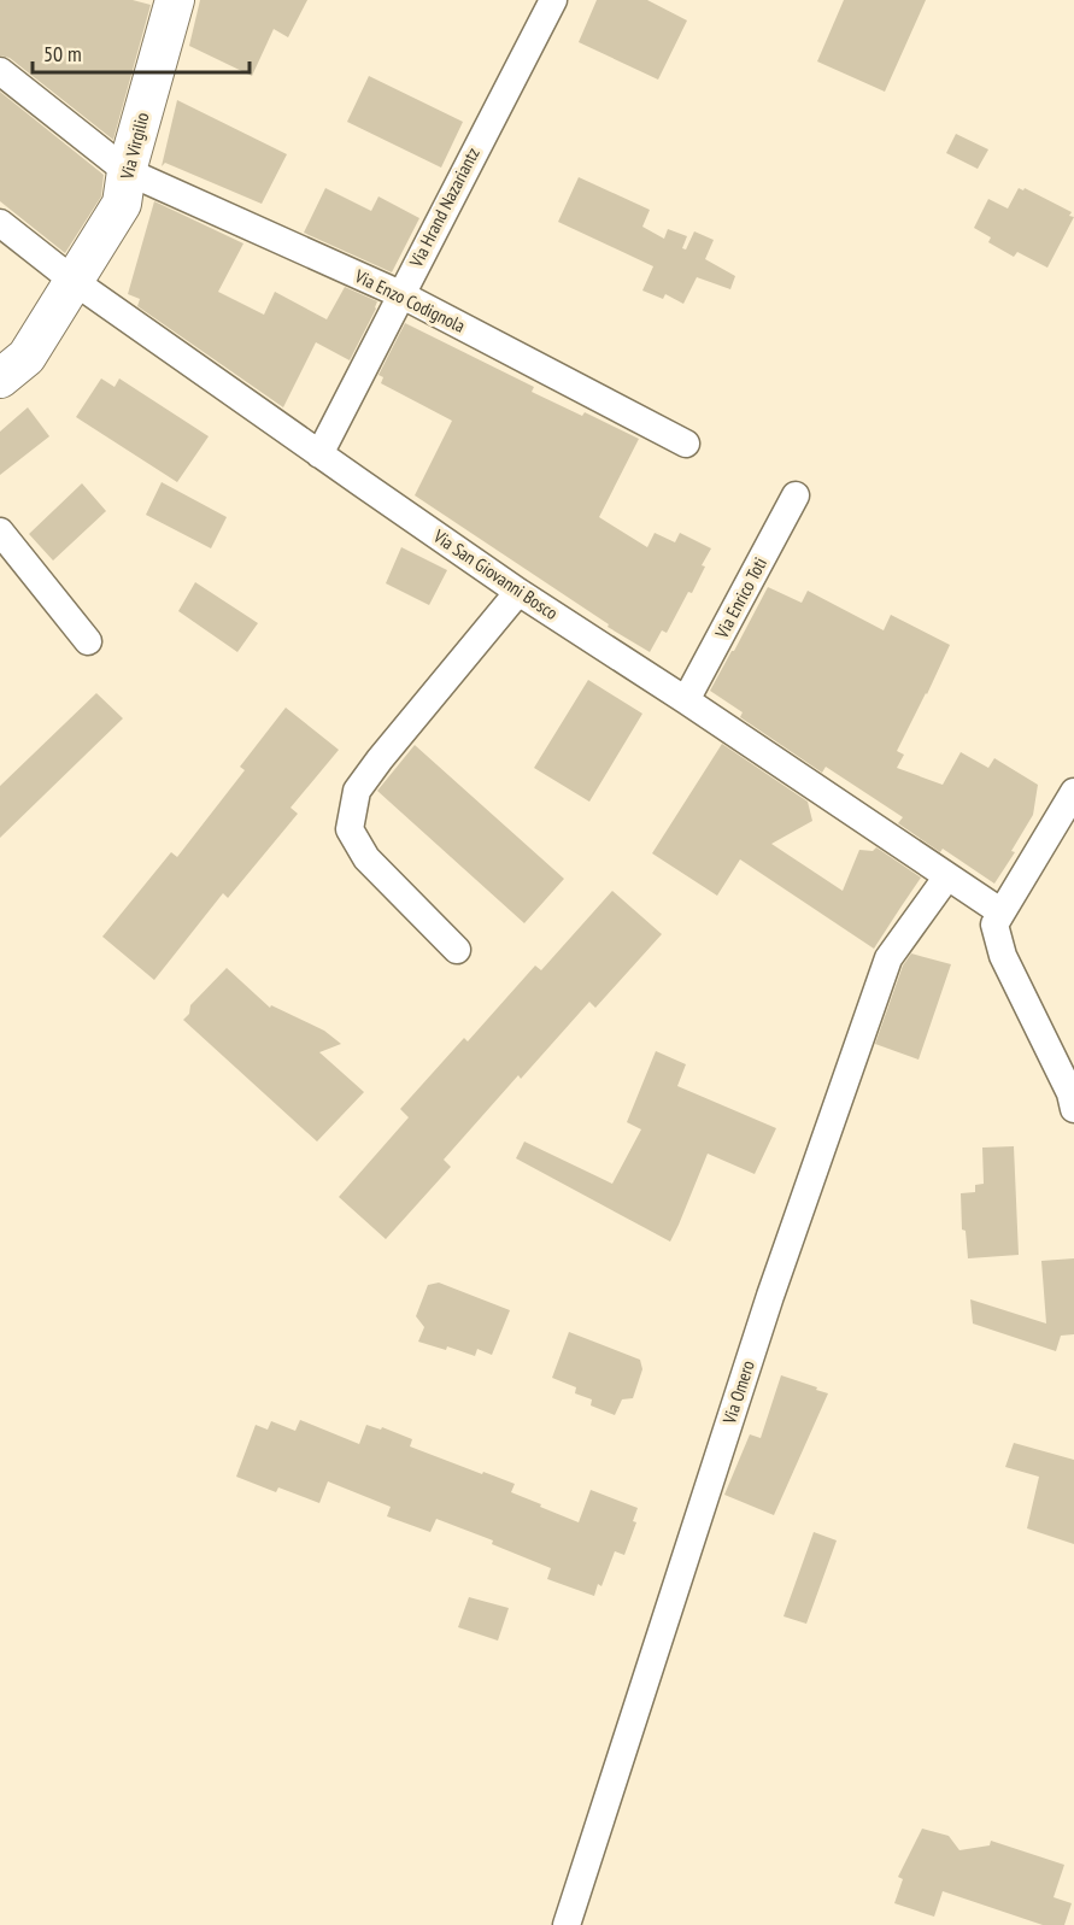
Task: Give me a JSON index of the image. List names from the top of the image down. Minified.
{"streets":{"street":["Via Virgilio","Via Hrand Nazariantz","Via Enzo Codignola","Via San Giovanni Bosco","Via Enrico Toti","Via Omero"]},"crossings":[["Via Virgilio","Via Enzo Codignola"],["Via Virgilio","Via San Giovanni Bosco"],["Via Hrand Nazariantz","Via Enzo Codignola"],["Via Hrand Nazariantz","Via San Giovanni Bosco"],["Via San Giovanni Bosco","Via Enrico Toti"],["Via San Giovanni Bosco","Via Omero"]],"scale_bar":"50 m"}
